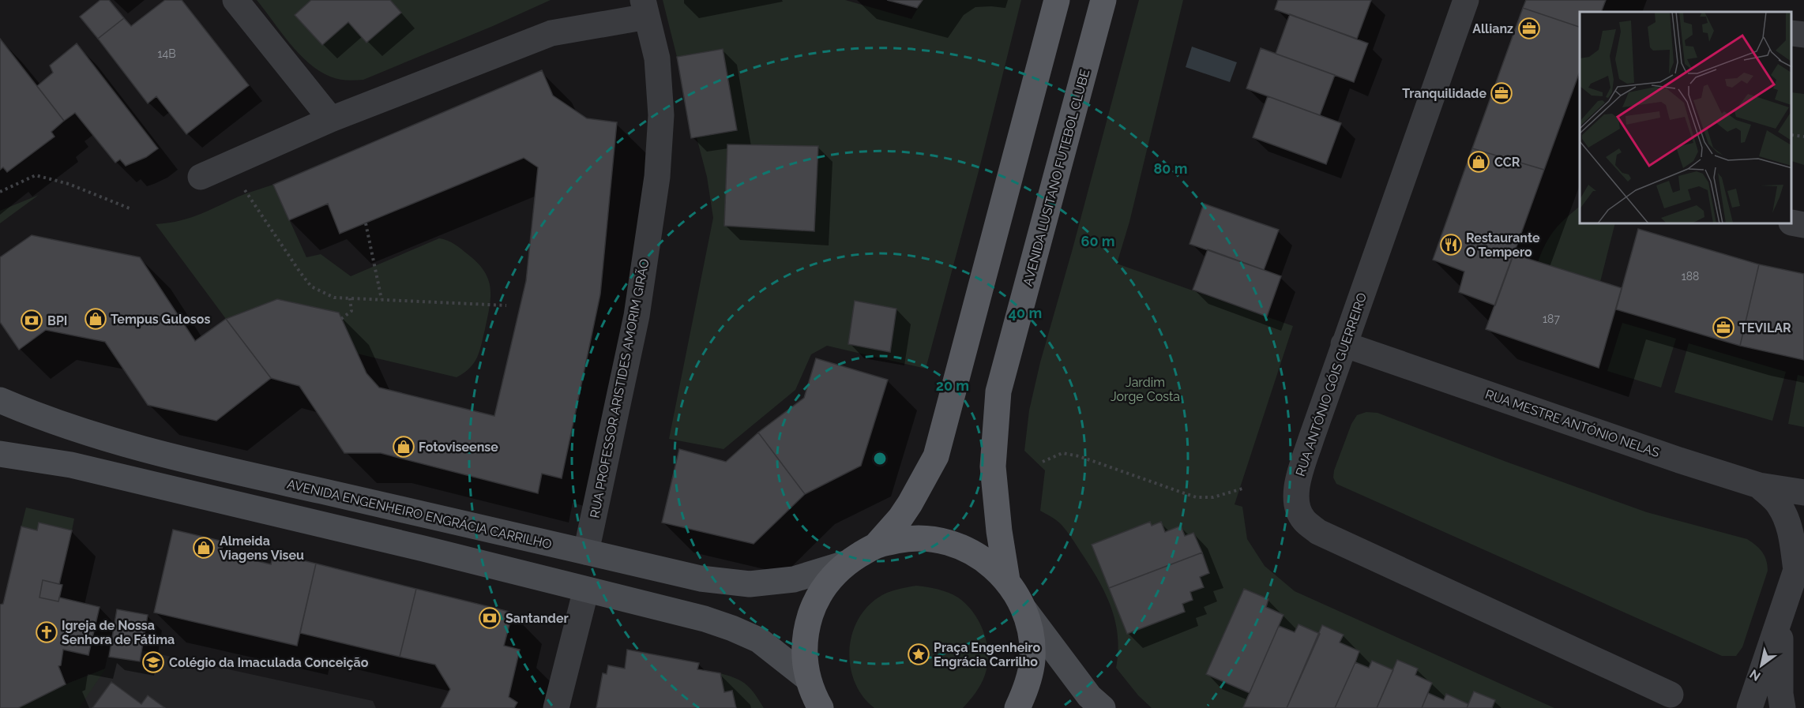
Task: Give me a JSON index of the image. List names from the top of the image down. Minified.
{"streets":{"main road":["AVENIDA LUSITANO FUTEBOL CLUBE","AVENIDA ENGENHEIRO ENGRÁCIA CARRILHO"],"street":["RUA ANTÓNIO GÓIS GUERREIRO","RUA PROFESSOR ARISTIDES AMORIM GIRÃO","RUA MESTRE ANTÓNIO NELAS"]},"crossings":[["RUA ANTÓNIO GÓIS GUERREIRO","RUA MESTRE ANTÓNIO NELAS"],["RUA PROFESSOR ARISTIDES AMORIM GIRÃO","AVENIDA ENGENHEIRO ENGRÁCIA CARRILHO"]],"parks":["Jardim Jorge Costa"],"places":{"office":["Allianz","Tranquilidade","TEVILAR"],"shop":["CCR","Tempus Gulosos","Fotoviseense","Almeida Viagens Viseu"],"restaurant":["Restaurante O Tempero"],"bank":["BPI","Santander"],"church":["Igreja de Nossa Senhora de Fátima"],"place":["Praça Engenheiro Engrácia Carrilho"],"school or university":["Colégio da Imaculada Conceição"]},"house_numbers":["14B","188","187"],"north":"bottom left","rings":["80 m","60 m","40 m","20 m"]}
